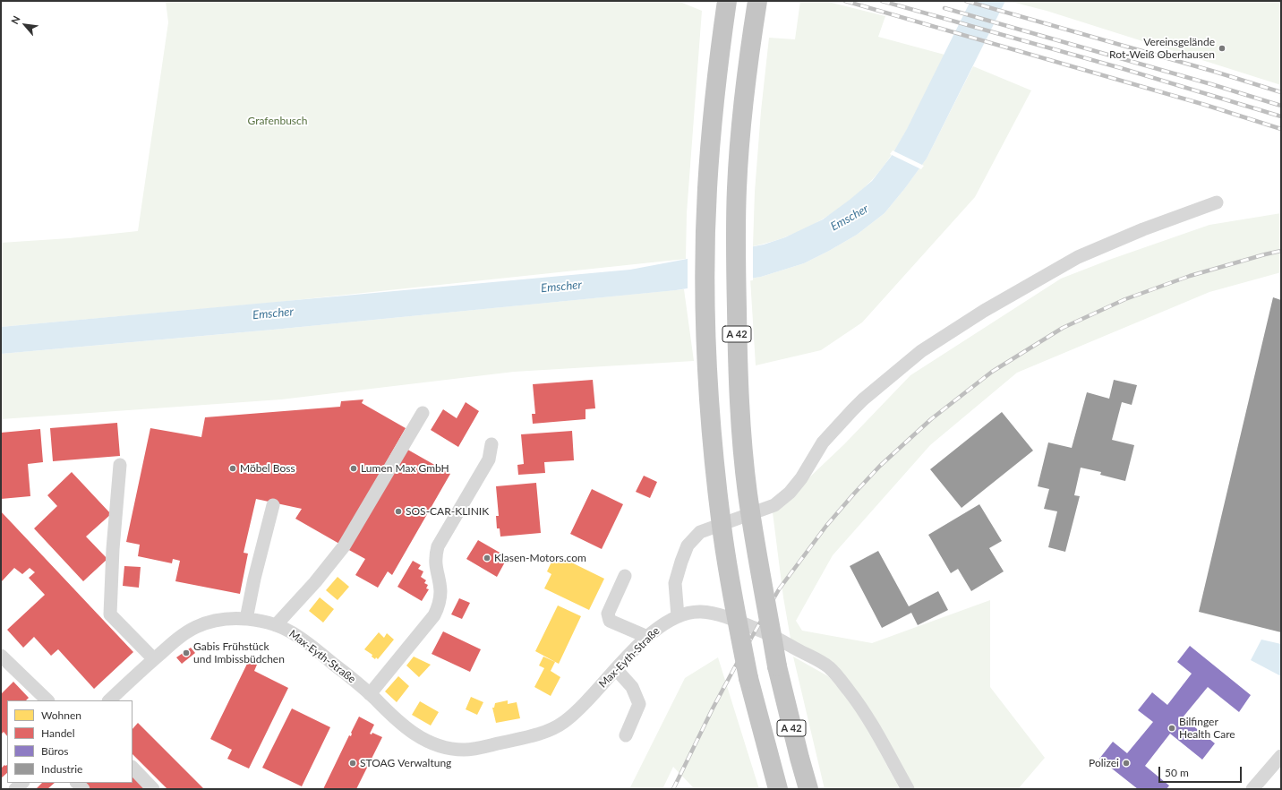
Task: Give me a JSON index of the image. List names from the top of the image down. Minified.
{"streets":{"highway":["A 42"],"street":["Max-Eyth-Straße"]},"water":["Emscher"],"parks":["Grafenbusch"],"places":["Vereinsgelände Rot-Weiß Oberhausen","Möbel Boss","Lumen Max GmbH","SOS-CAR-KLINIK","Klasen-Motors.com","Gabis Frühstück und Imbissbüdchen","Bilfinger Health Care","STOAG Verwaltung","Polizei"],"legend":["Wohnen","Handel","Büros","Industrie"],"scale_bar":"50 m","north":"top left"}
